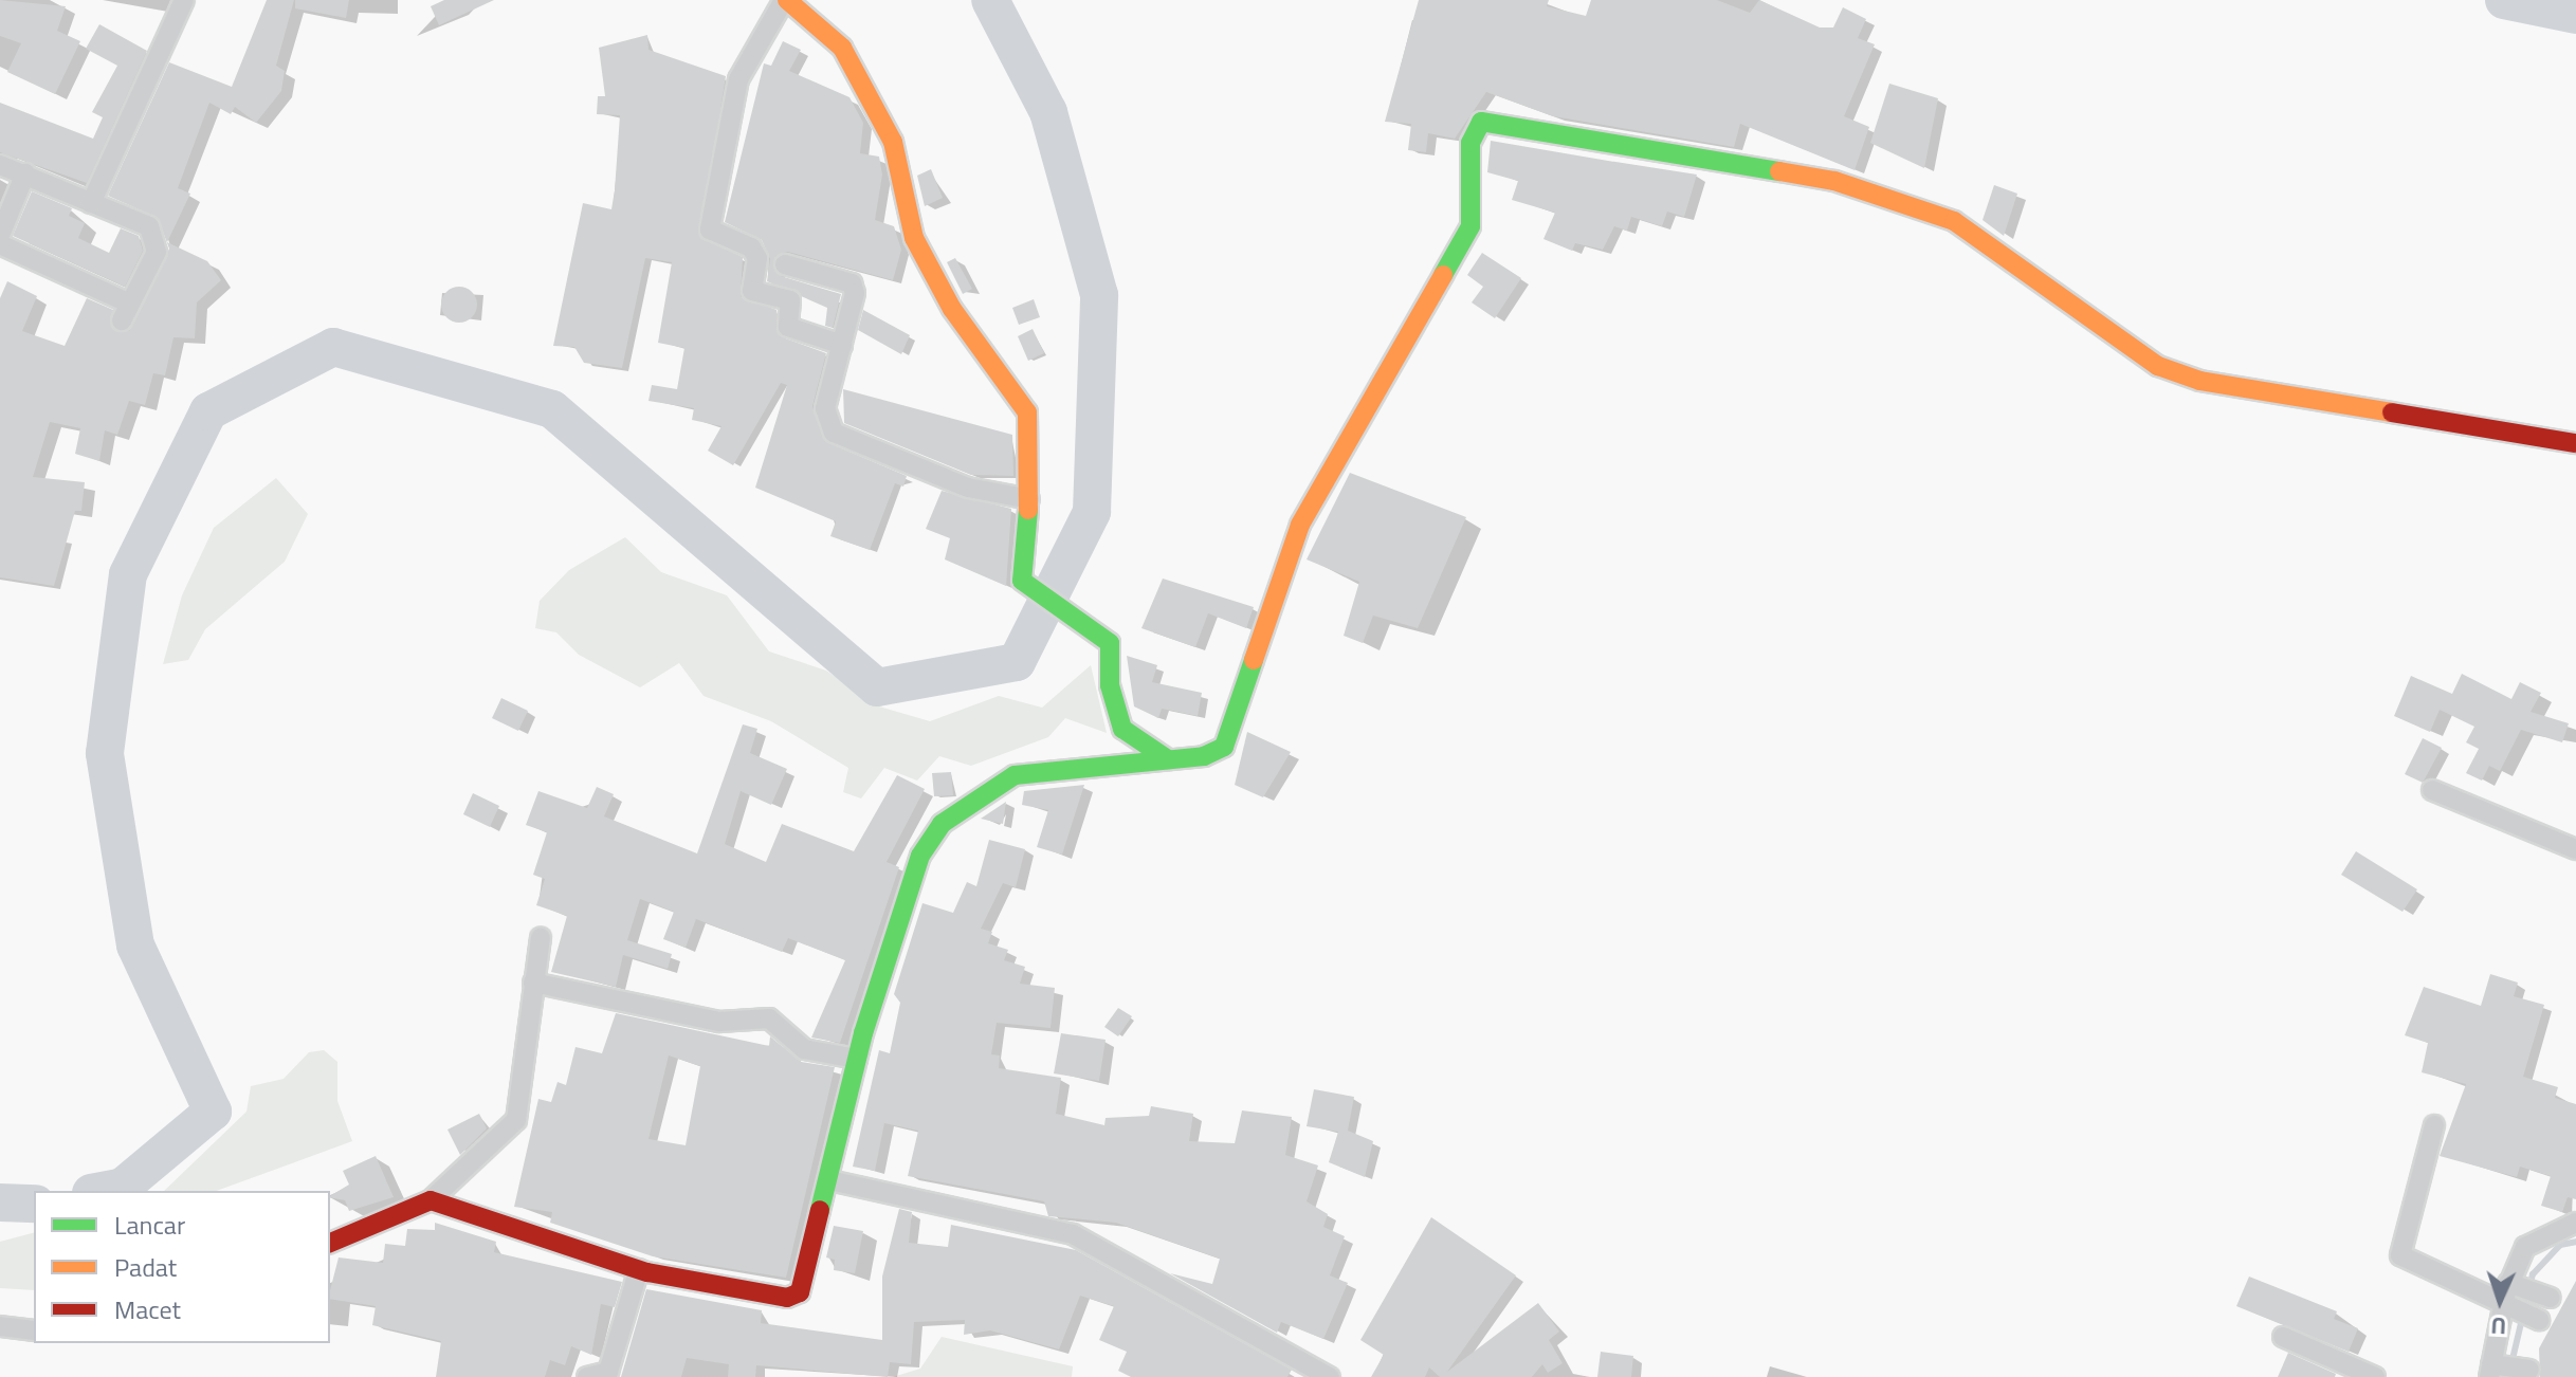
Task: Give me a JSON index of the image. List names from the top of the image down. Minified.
{"legend":["Lancar","Padat","Macet"],"north":"bottom"}
